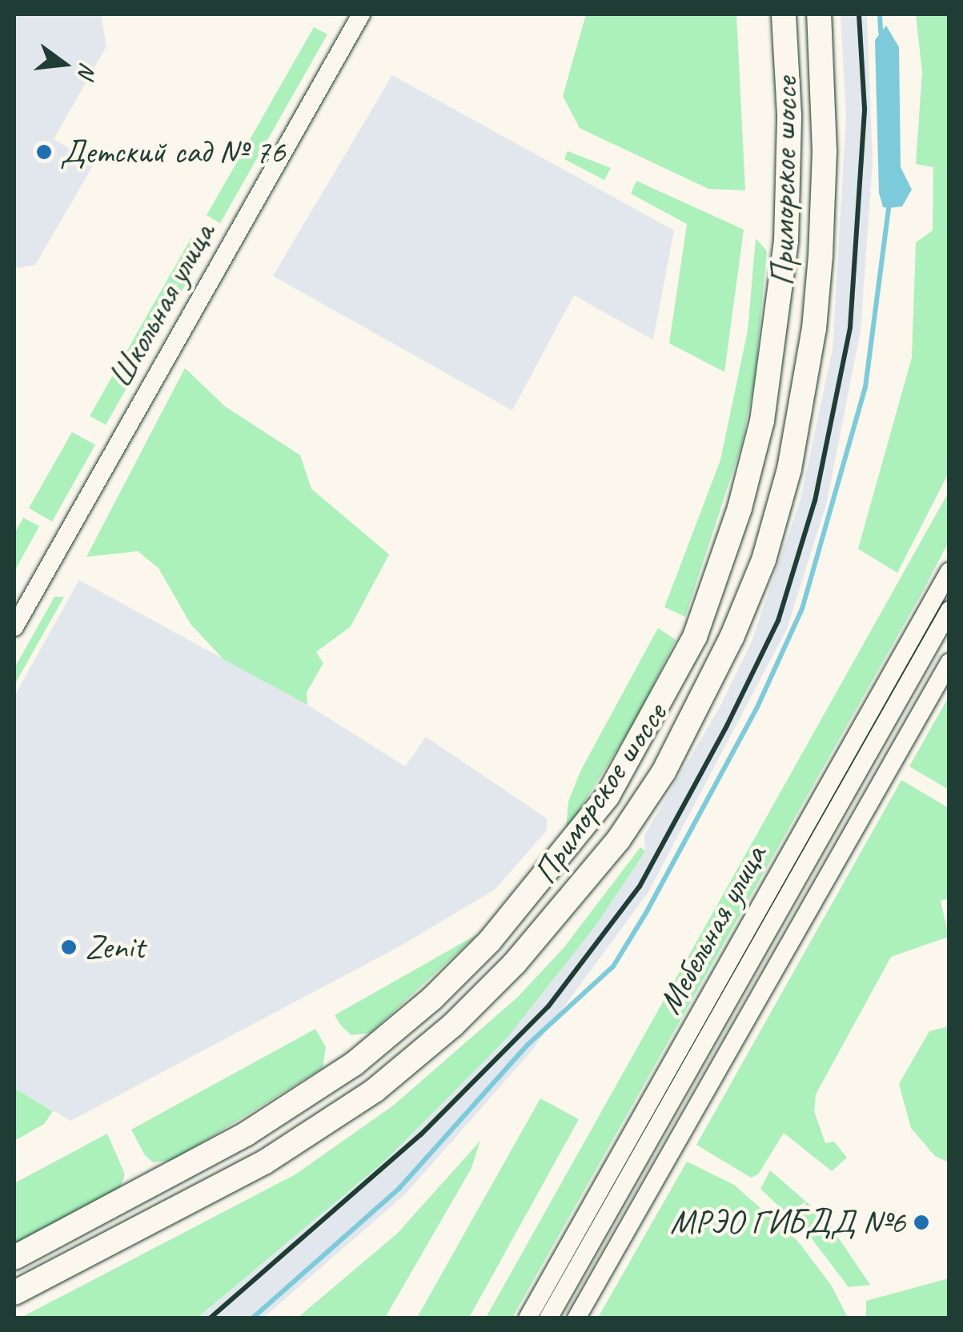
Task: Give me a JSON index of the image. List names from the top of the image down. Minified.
{"streets":{"main road":["Приморское шоссе"],"street":["Школьная улица","Мебельная улица"]},"places":["Детский сад № 76","Zenit","МРЭО ГИБДД №6"],"north":"right"}
